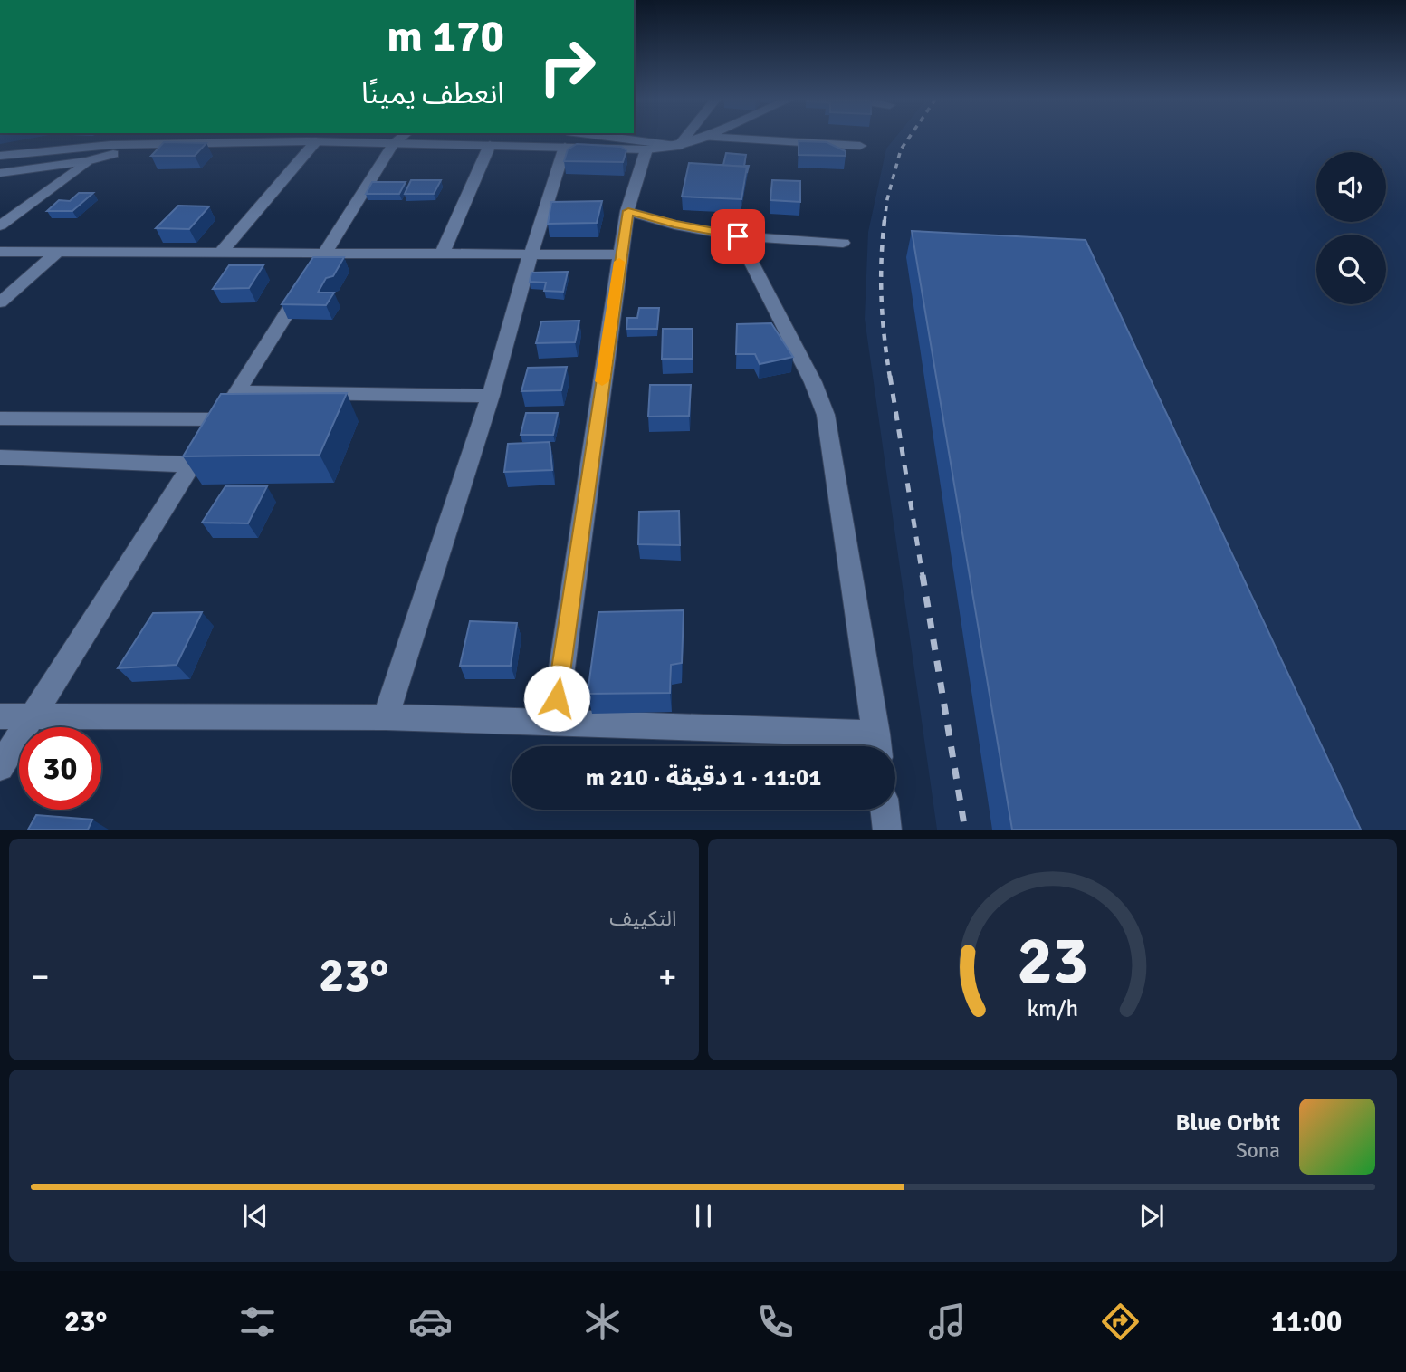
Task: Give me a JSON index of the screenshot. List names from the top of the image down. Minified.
{"page":{"turn":["170 m","انعطف يمينًا"],"limit":"30","trip":"11:01 · 1 دقيقة · 210 m","tile":"التكييف","heat":["−","23°","+"],"song":["Blue Orbit","Sona"],"tabs":["11:00","23°"],"gauge":["23","km/h"]}}
